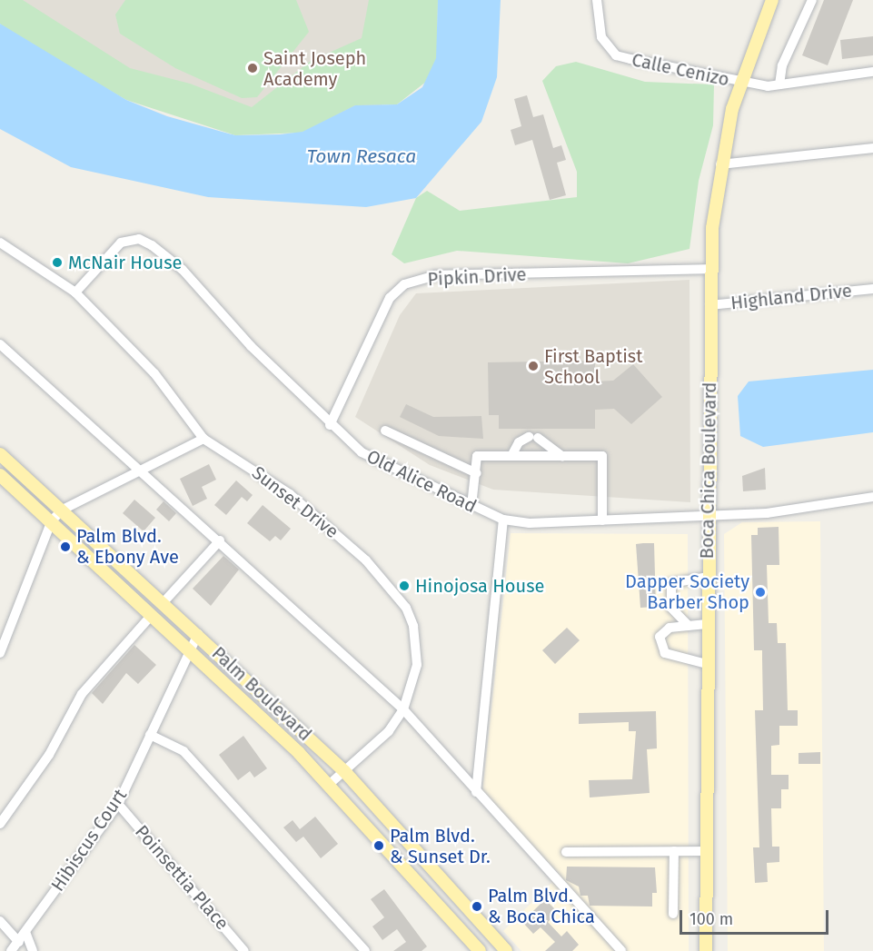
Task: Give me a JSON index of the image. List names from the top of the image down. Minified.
{"streets":{"main road":["Boca Chica Boulevard","Palm Boulevard"],"street":["Calle Cenizo","Pipkin Drive","Highland Drive","Old Alice Road","Sunset Drive","Hibiscus Court","Poinsettia Place"]},"crossings":[["Calle Cenizo","Boca Chica Boulevard"],["Pipkin Drive","Boca Chica Boulevard"],["Pipkin Drive","Old Alice Road"],["Highland Drive","Boca Chica Boulevard"],["Boca Chica Boulevard","Old Alice Road"],["Old Alice Road","Sunset Drive"],["Sunset Drive","Palm Boulevard"],["Palm Boulevard","Hibiscus Court"],["Hibiscus Court","Poinsettia Place"]],"water":["Town Resaca"],"places":["Saint Joseph Academy","McNair House","First Baptist School","Palm Blvd. & Ebony Ave","Hinojosa House","Dapper Society Barber Shop","Palm Blvd. & Sunset Dr.","Palm Blvd. & Boca Chica"],"scale_bar":"100 m"}
